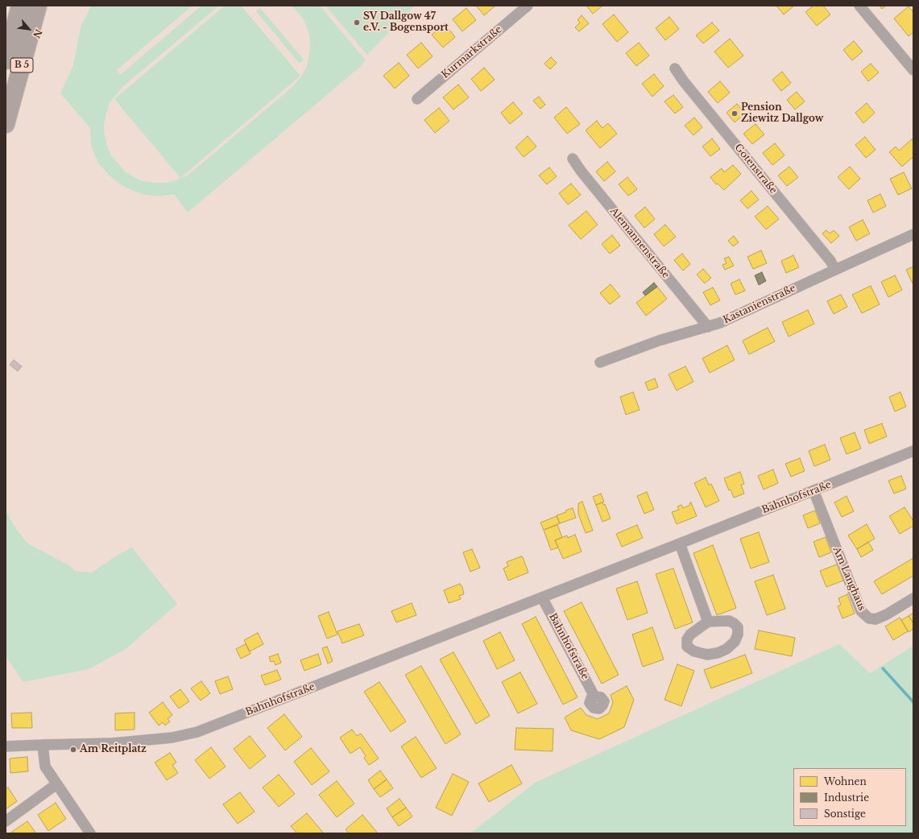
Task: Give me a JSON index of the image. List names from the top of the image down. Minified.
{"streets":{"highway":["B 5"],"street":["Kurmarkstraße","Gotenstraße","Alemannenstraße","Kastanienstraße","Bahnhofstraße","Am Langhaus"]},"crossings":[["Gotenstraße","Kastanienstraße"],["Alemannenstraße","Kastanienstraße"],["Bahnhofstraße","Am Langhaus"]],"places":["SV Dallgow 47 e.V. - Bogensport","Pension Ziewitz Dallgow","Am Reitplatz"],"legend":["Wohnen","Industrie","Sonstige"],"north":"bottom right"}
